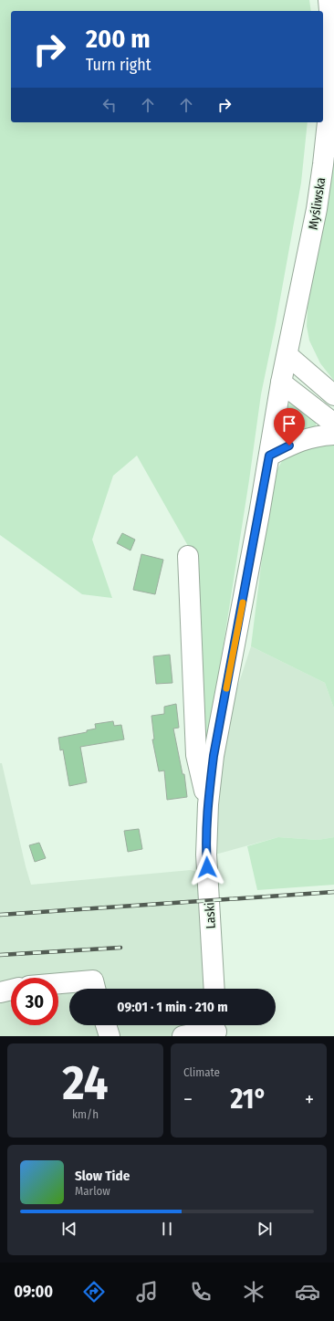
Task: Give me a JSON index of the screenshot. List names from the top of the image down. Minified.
{"streets":{"street":["Myśliwska","Laski"]},"crossings":[["Myśliwska","Laski"]],"page":{"turn":["200 m","Turn right"],"limit":"30","trip":"09:01 · 1 min · 210 m","tile":[["24","km/h"],"Climate"],"heat":["−","21°","+"],"song":["Slow Tide","Marlow"],"tabs":"09:00"}}
